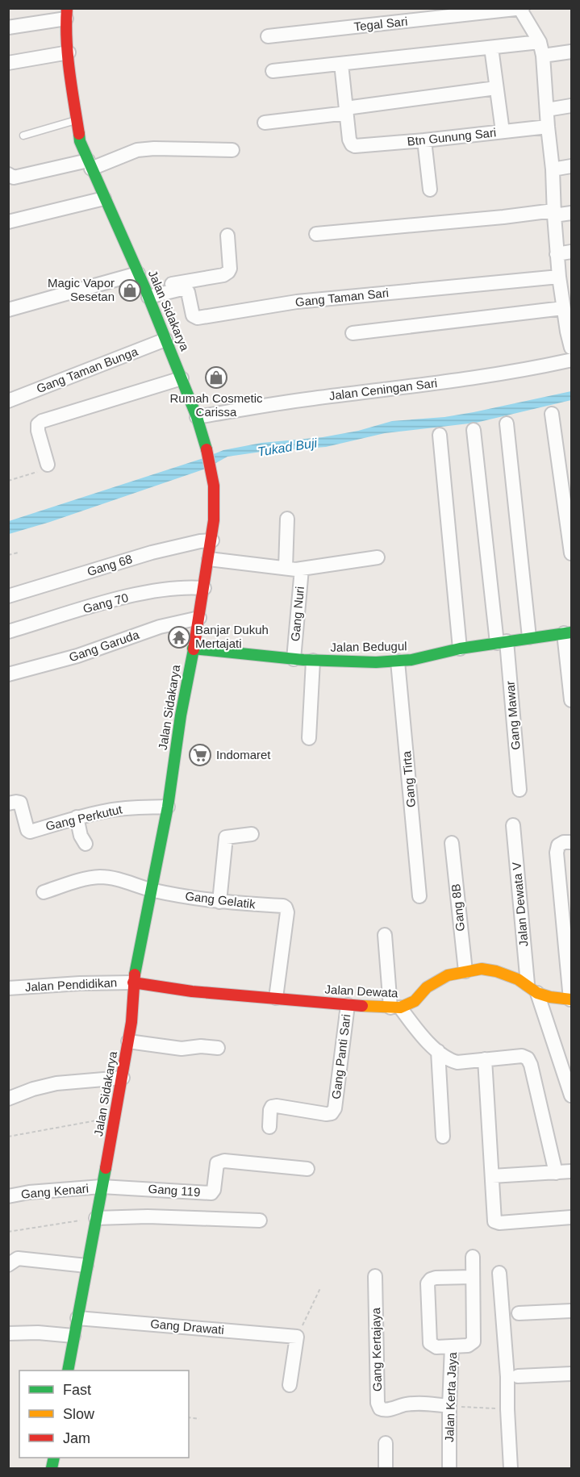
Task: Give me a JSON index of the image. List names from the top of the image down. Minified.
{"streets":{"street":["Tegal Sari","Btn Gunung Sari","Gang Taman Sari","Jalan Sidakarya","Gang Taman Bunga","Jalan Ceningan Sari","Gang 68","Gang 70","Gang Nuri","Gang Garuda","Jalan Bedugul","Gang Mawar","Gang Tirta","Gang Perkutut","Gang Gelatik","Jalan Dewata V","Gang 8B","Jalan Pendidikan","Jalan Dewata","Gang Panti Sari","Gang 119","Gang Kenari","Gang Drawati","Gang Kertajaya","Jalan Kerta Jaya"]},"crossings":[["Tegal Sari","Jalan Ceningan Sari"],["Btn Gunung Sari","Jalan Ceningan Sari"],["Gang Taman Sari","Jalan Sidakarya"],["Gang Taman Sari","Jalan Ceningan Sari"],["Jalan Sidakarya","Gang Taman Bunga"],["Jalan Sidakarya","Jalan Ceningan Sari"],["Jalan Sidakarya","Gang 68"],["Jalan Sidakarya","Gang 70"],["Jalan Sidakarya","Gang Garuda"],["Jalan Sidakarya","Jalan Bedugul"],["Jalan Sidakarya","Gang Perkutut"],["Jalan Sidakarya","Gang Gelatik"],["Jalan Sidakarya","Jalan Pendidikan"],["Jalan Sidakarya","Jalan Dewata"],["Jalan Sidakarya","Gang 119"],["Jalan Sidakarya","Gang Kenari"],["Jalan Sidakarya","Gang Drawati"],["Gang Nuri","Jalan Bedugul"],["Jalan Bedugul","Gang Mawar"],["Jalan Bedugul","Gang Tirta"],["Gang Gelatik","Jalan Dewata"],["Jalan Dewata V","Jalan Dewata"],["Gang 8B","Jalan Dewata"],["Jalan Pendidikan","Jalan Dewata"],["Jalan Dewata","Gang Panti Sari"],["Gang 119","Gang Kenari"],["Gang Kertajaya","Jalan Kerta Jaya"]],"water":["Tukad Buji"],"places":{"shop":["Magic Vapor Sesetan","Rumah Cosmetic Carissa"],"temple":["Banjar Dukuh Mertajati"],"supermarket":["Indomaret"]},"legend":["Fast","Slow","Jam"]}
